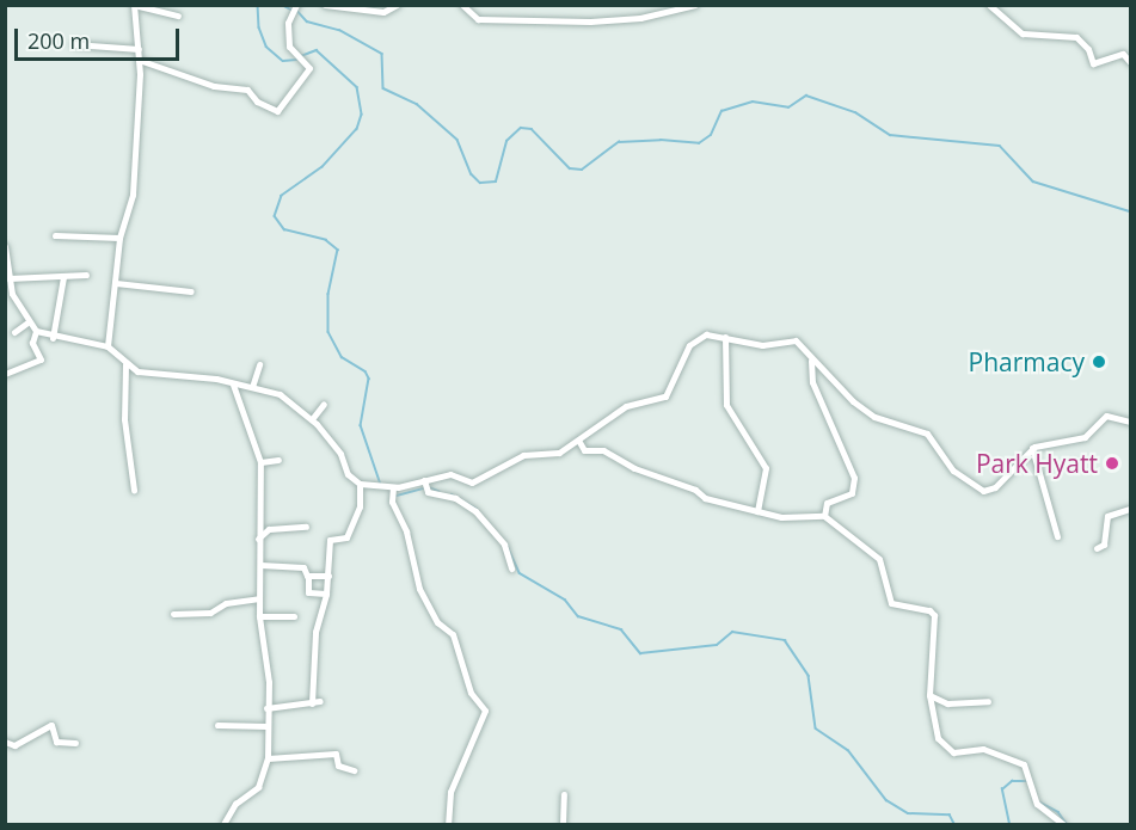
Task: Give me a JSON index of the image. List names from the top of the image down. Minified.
{"places":["Pharmacy","Park Hyatt"],"scale_bar":"200 m"}
